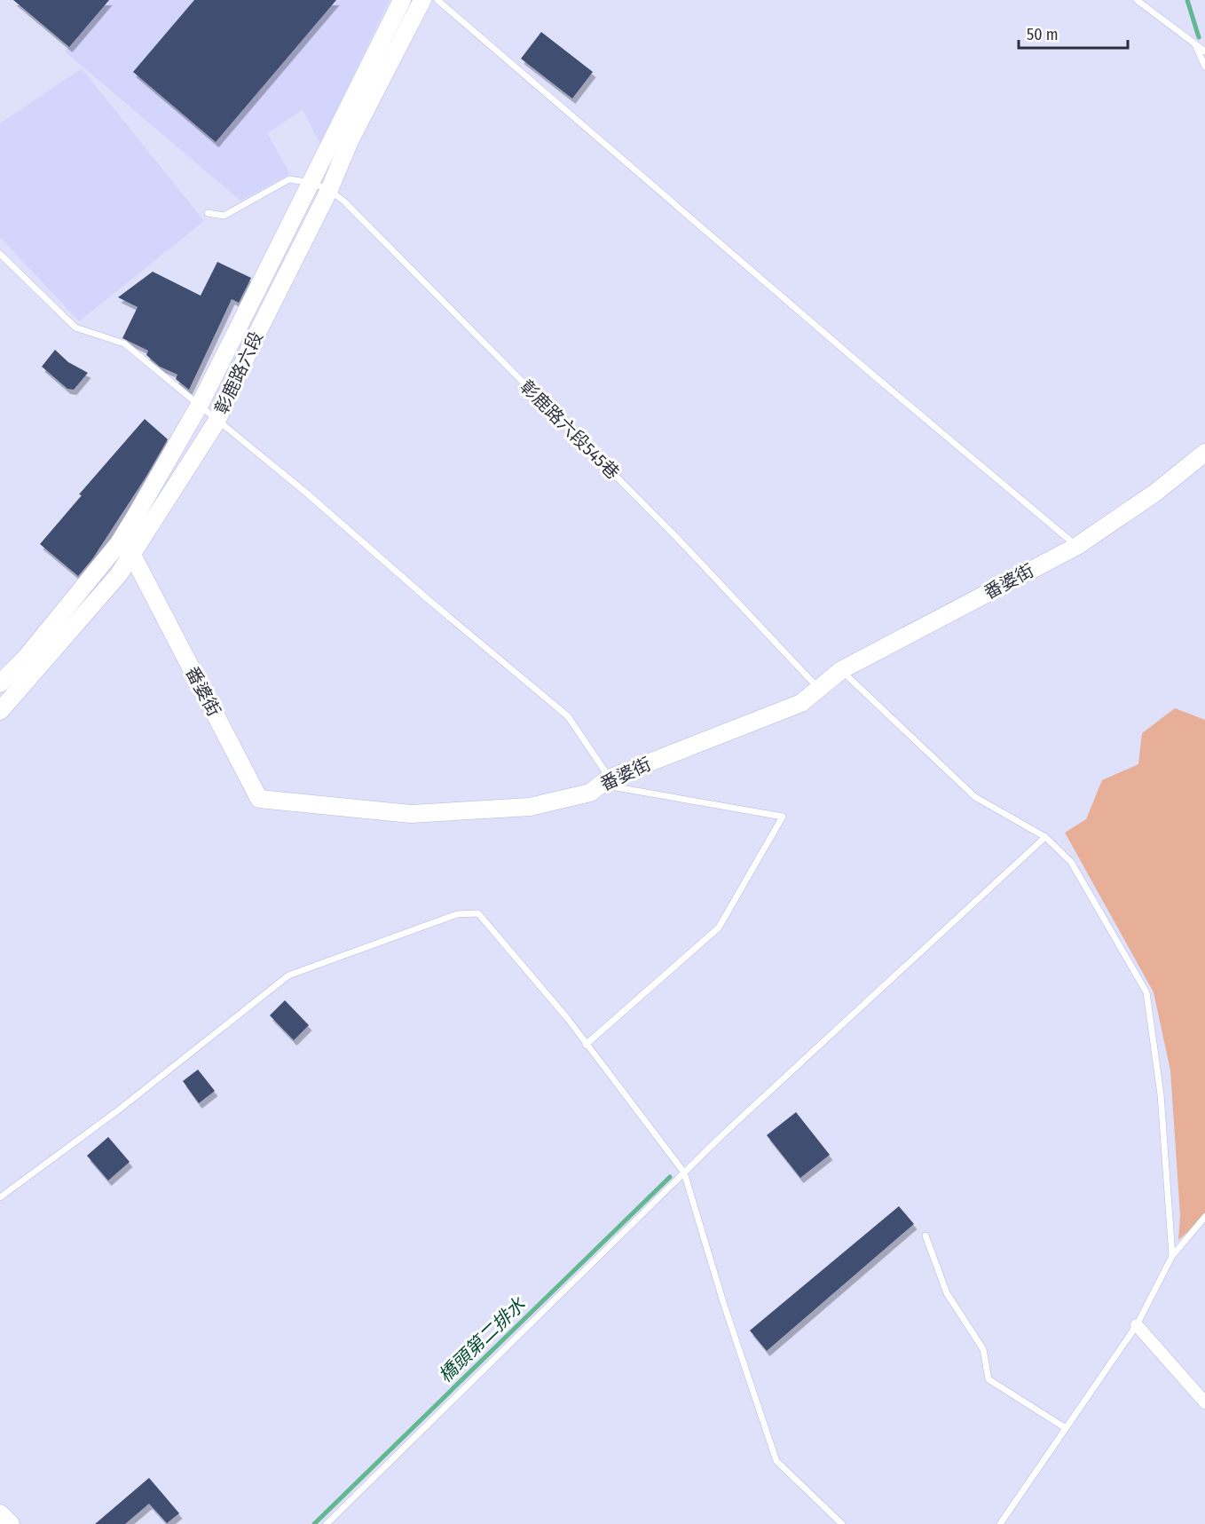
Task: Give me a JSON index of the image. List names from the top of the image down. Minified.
{"streets":{"main road":["彰鹿路六段","番婆街"],"lane":["彰鹿路六段545巷"]},"crossings":[["彰鹿路六段","彰鹿路六段545巷"],["彰鹿路六段","番婆街"],["彰鹿路六段545巷","番婆街"]],"water":["橋頭第二排水"],"scale_bar":"50 m"}
